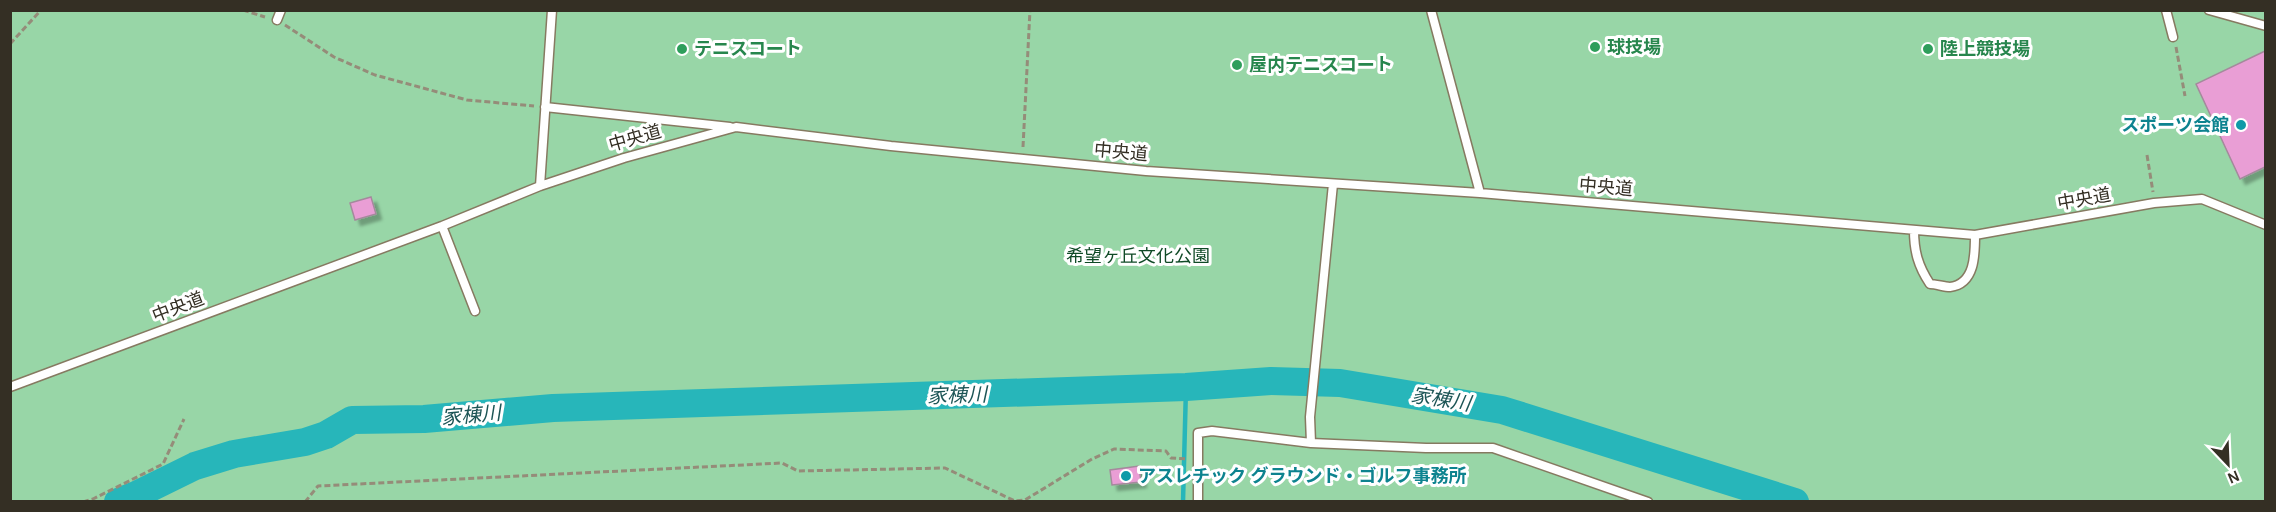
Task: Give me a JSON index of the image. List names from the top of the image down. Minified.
{"streets":{"lane":["中央道"]},"water":["家棟川"],"parks":["希望ヶ丘文化公園"],"places":["球技場","テニスコート","陸上競技場","屋内テニスコート","スポーツ会館","アスレチック グラウンド・ゴルフ事務所"],"north":"bottom right"}
